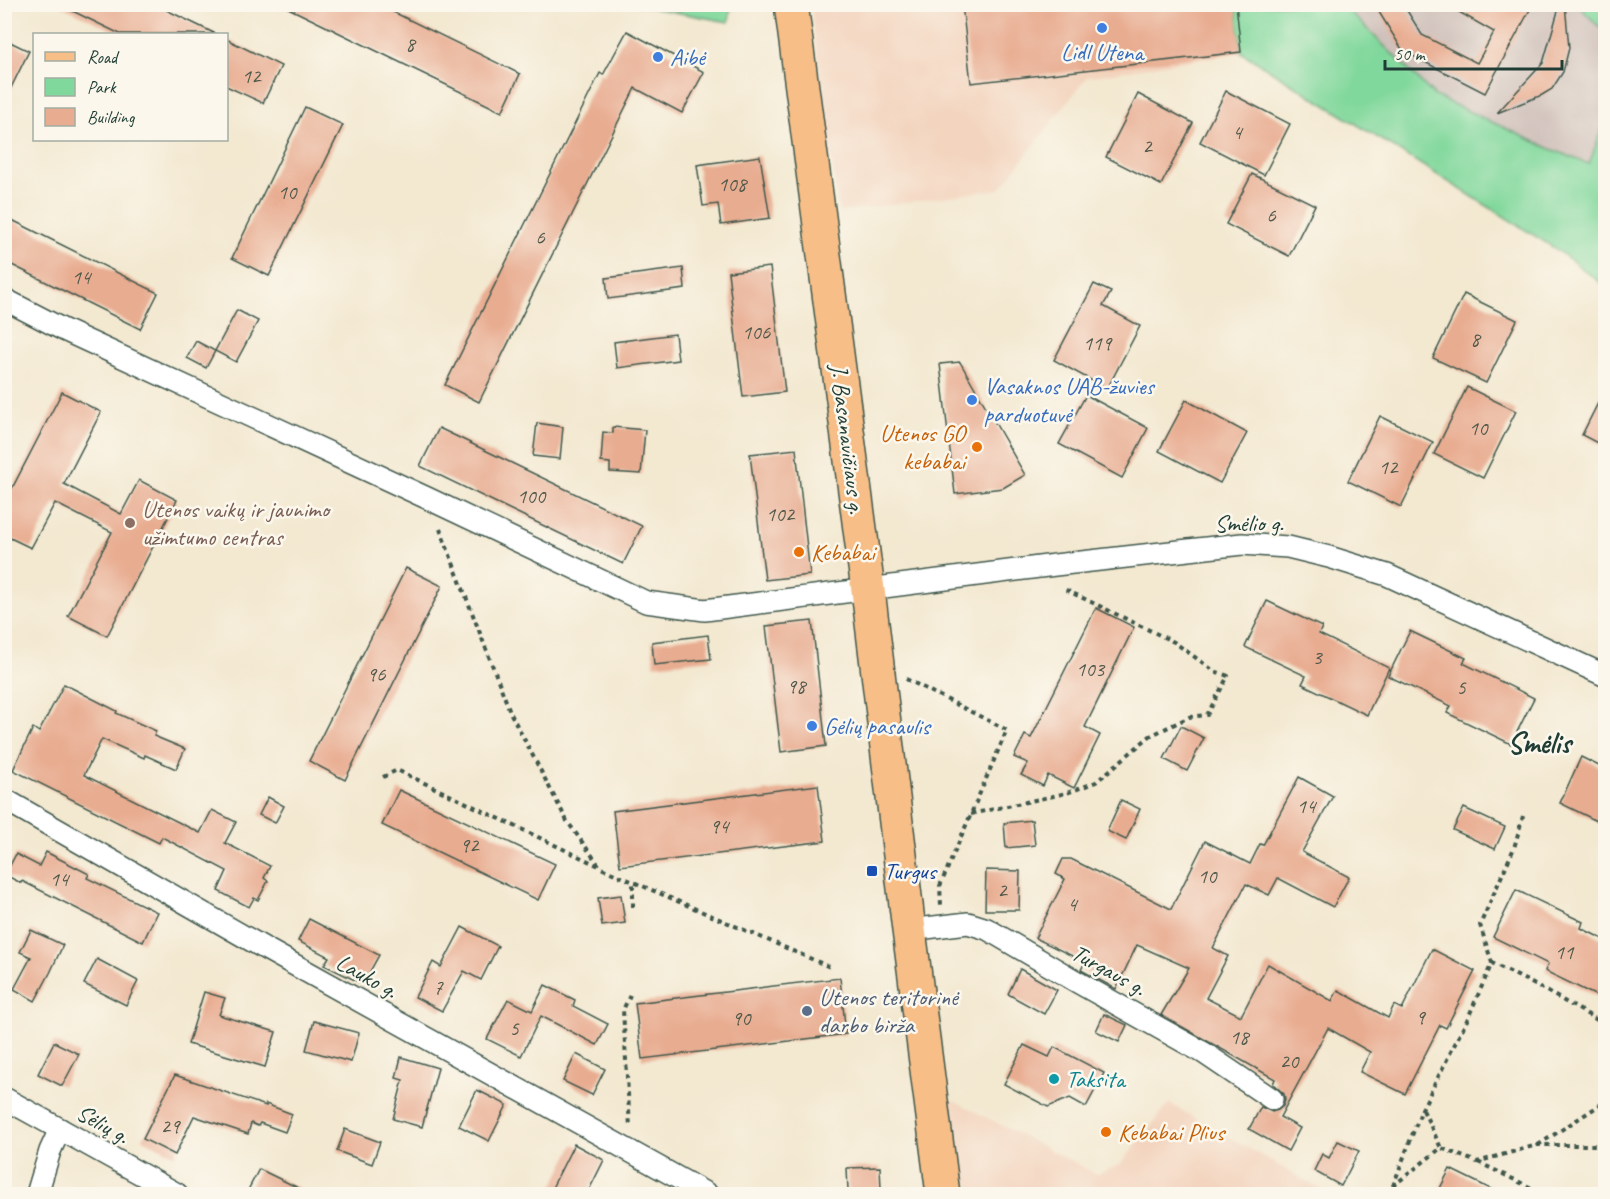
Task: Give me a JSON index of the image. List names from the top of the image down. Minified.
{"streets":{"main road":["J. Basanavičiaus g."],"street":["Smėlio g.","Turgaus g.","Lauko g.","Sėlių g."]},"crossings":[["J. Basanavičiaus g.","Smėlio g."],["J. Basanavičiaus g.","Turgaus g."]],"districts":["Smėlis"],"places":{"other":["Lidl Utena","Aibė","Vasaknos UAB-žuvies parduotuvė","Utenos GO kebabai","Utenos vaikų ir jaunimo užimtumo centras","Kebabai","Gėlių pasaulis","Utenos teritorinė darbo birža","Taksita","Kebabai Plius"],"transit":["Turgus"]},"house_numbers":["8","12","4","2","108","10","6","6","14","106","8","119","10","12","100","102","3","103","96","98","5","14","94","92","10","14","2","4","11","7","9","90","5","18","20","29"],"legend":["Road","Park","Building"],"scale_bar":"50 m"}
